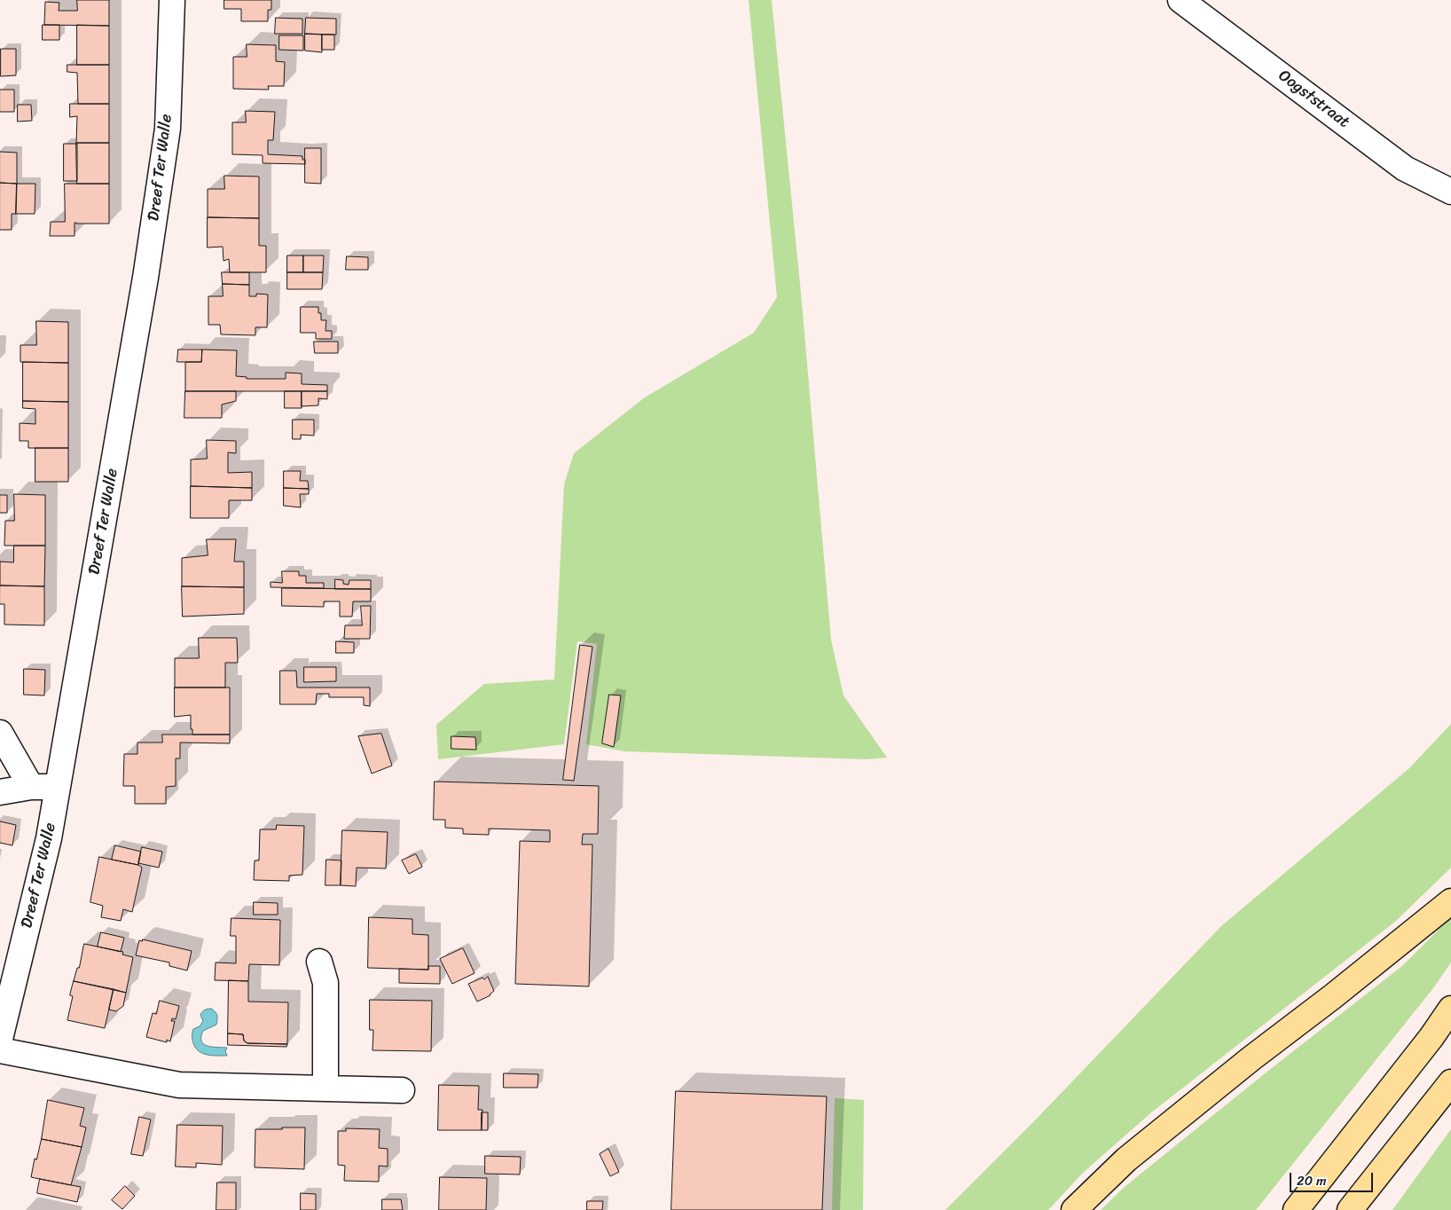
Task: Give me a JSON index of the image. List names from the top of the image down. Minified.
{"streets":{"street":["Oogststraat","Dreef Ter Walle"]},"scale_bar":"20 m"}
